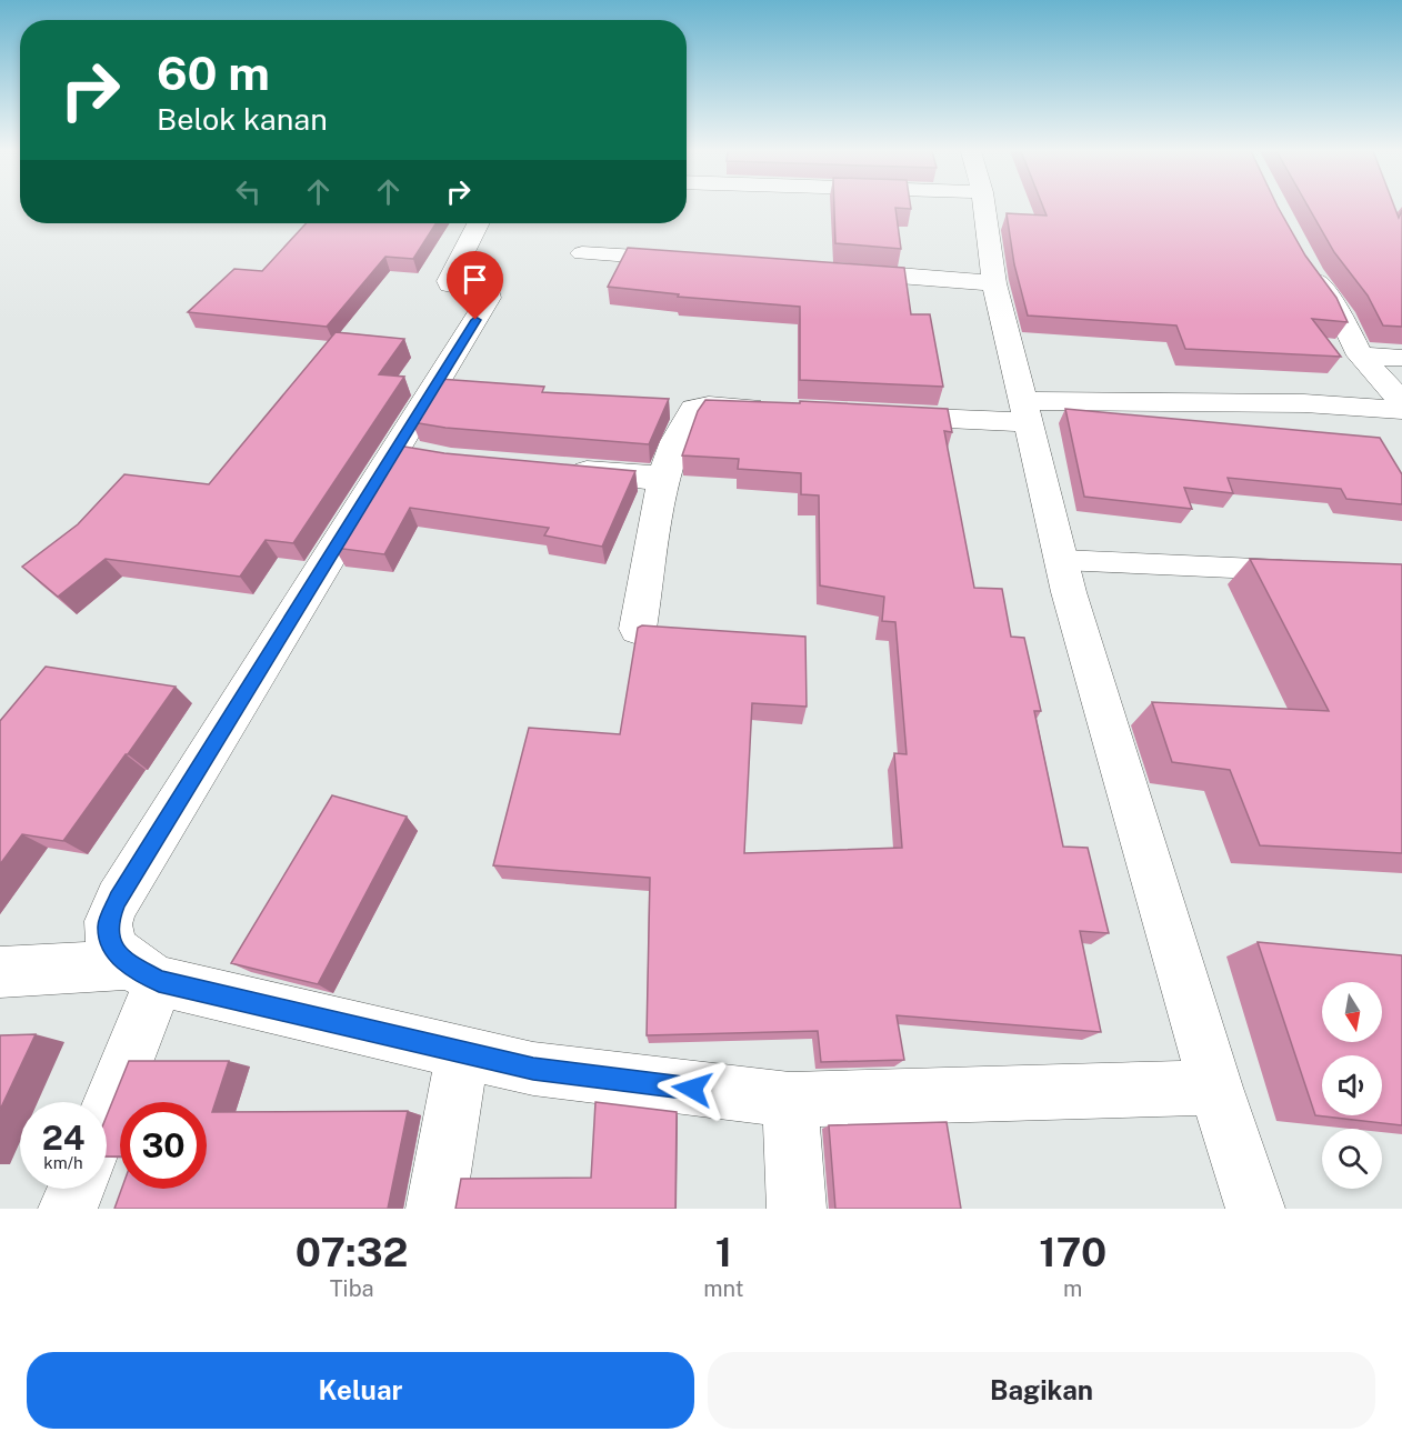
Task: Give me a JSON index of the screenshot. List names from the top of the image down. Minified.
{"north":"bottom","page":{"turn":["60 m","Belok kanan"],"speed":"24 km/h","limit":"30","eta":["07:32","Tiba","1","mnt","170","m"],"buttons":["Keluar","Bagikan"]}}
